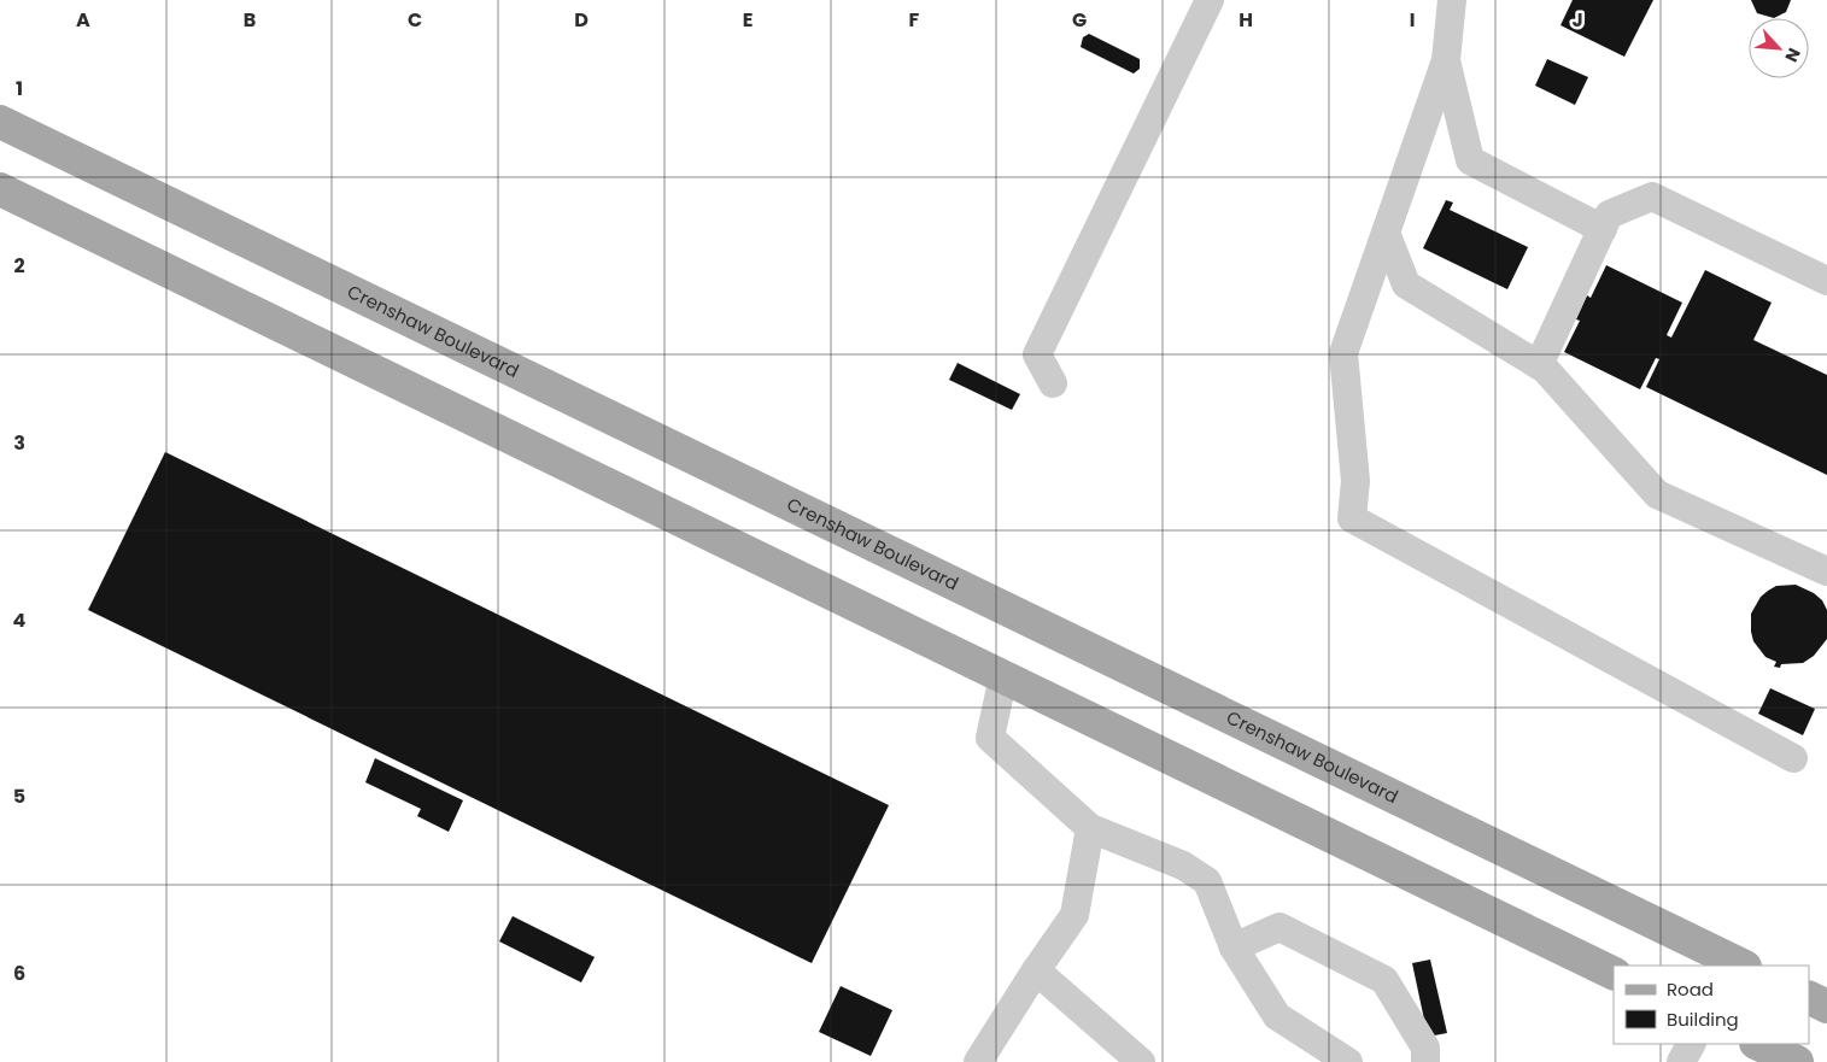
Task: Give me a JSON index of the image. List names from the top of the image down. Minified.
{"streets":{"main road":["Crenshaw Boulevard"]},"legend":["Road","Building"],"north":"bottom right","grid":{"columns":["A","B","C","D","E","F","G","H","I","J"],"rows":["1","2","3","4","5","6"]}}
